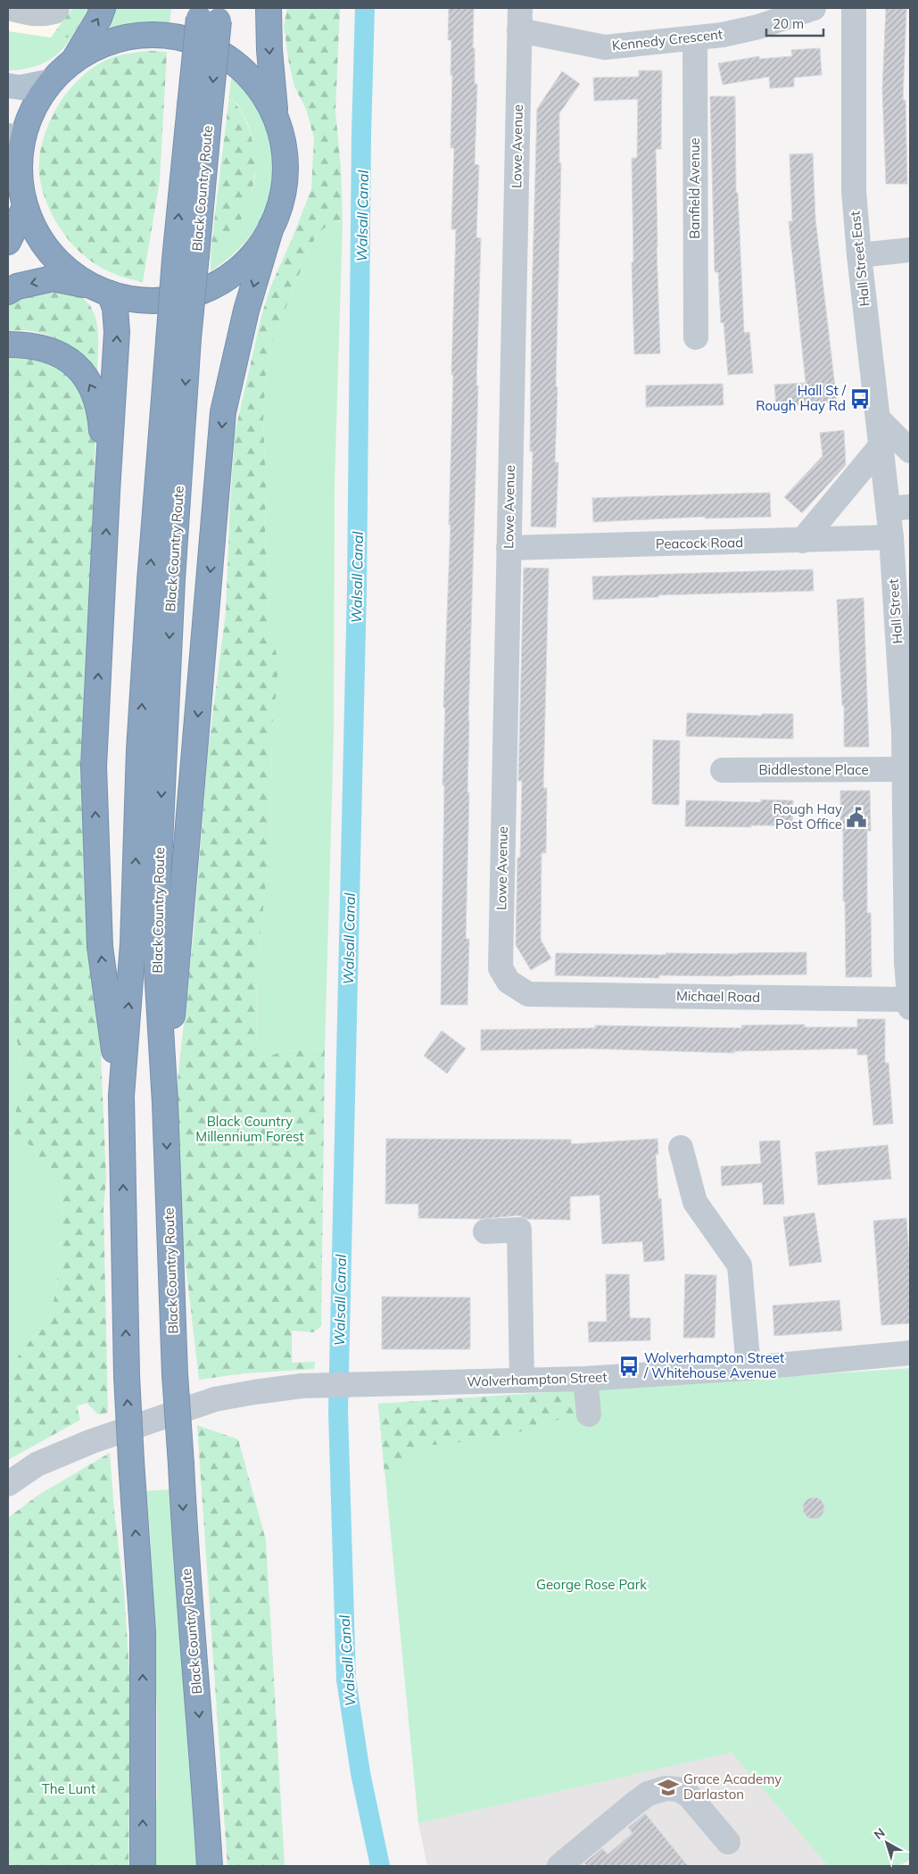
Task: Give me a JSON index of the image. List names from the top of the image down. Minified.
{"streets":{"highway":["Black Country Route"],"street":["Kennedy Crescent","Lowe Avenue","Banfield Avenue","Hall Street East","Peacock Road","Hall Street","Biddlestone Place","Michael Road","Wolverhampton Street"]},"crossings":[["Kennedy Crescent","Lowe Avenue"],["Kennedy Crescent","Banfield Avenue"],["Lowe Avenue","Peacock Road"],["Lowe Avenue","Michael Road"],["Hall Street East","Hall Street"],["Peacock Road","Hall Street"],["Hall Street","Biddlestone Place"],["Hall Street","Michael Road"]],"water":["Walsall Canal"],"parks":["Black Country Millennium Forest","George Rose Park","The Lunt"],"places":{"bus stop":["Hall St / Rough Hay Rd","Wolverhampton Street / Whitehouse Avenue"],"public building":["Rough Hay Post Office"],"school or university":["Grace Academy Darlaston"]},"scale_bar":"20 m","north":"top left"}
